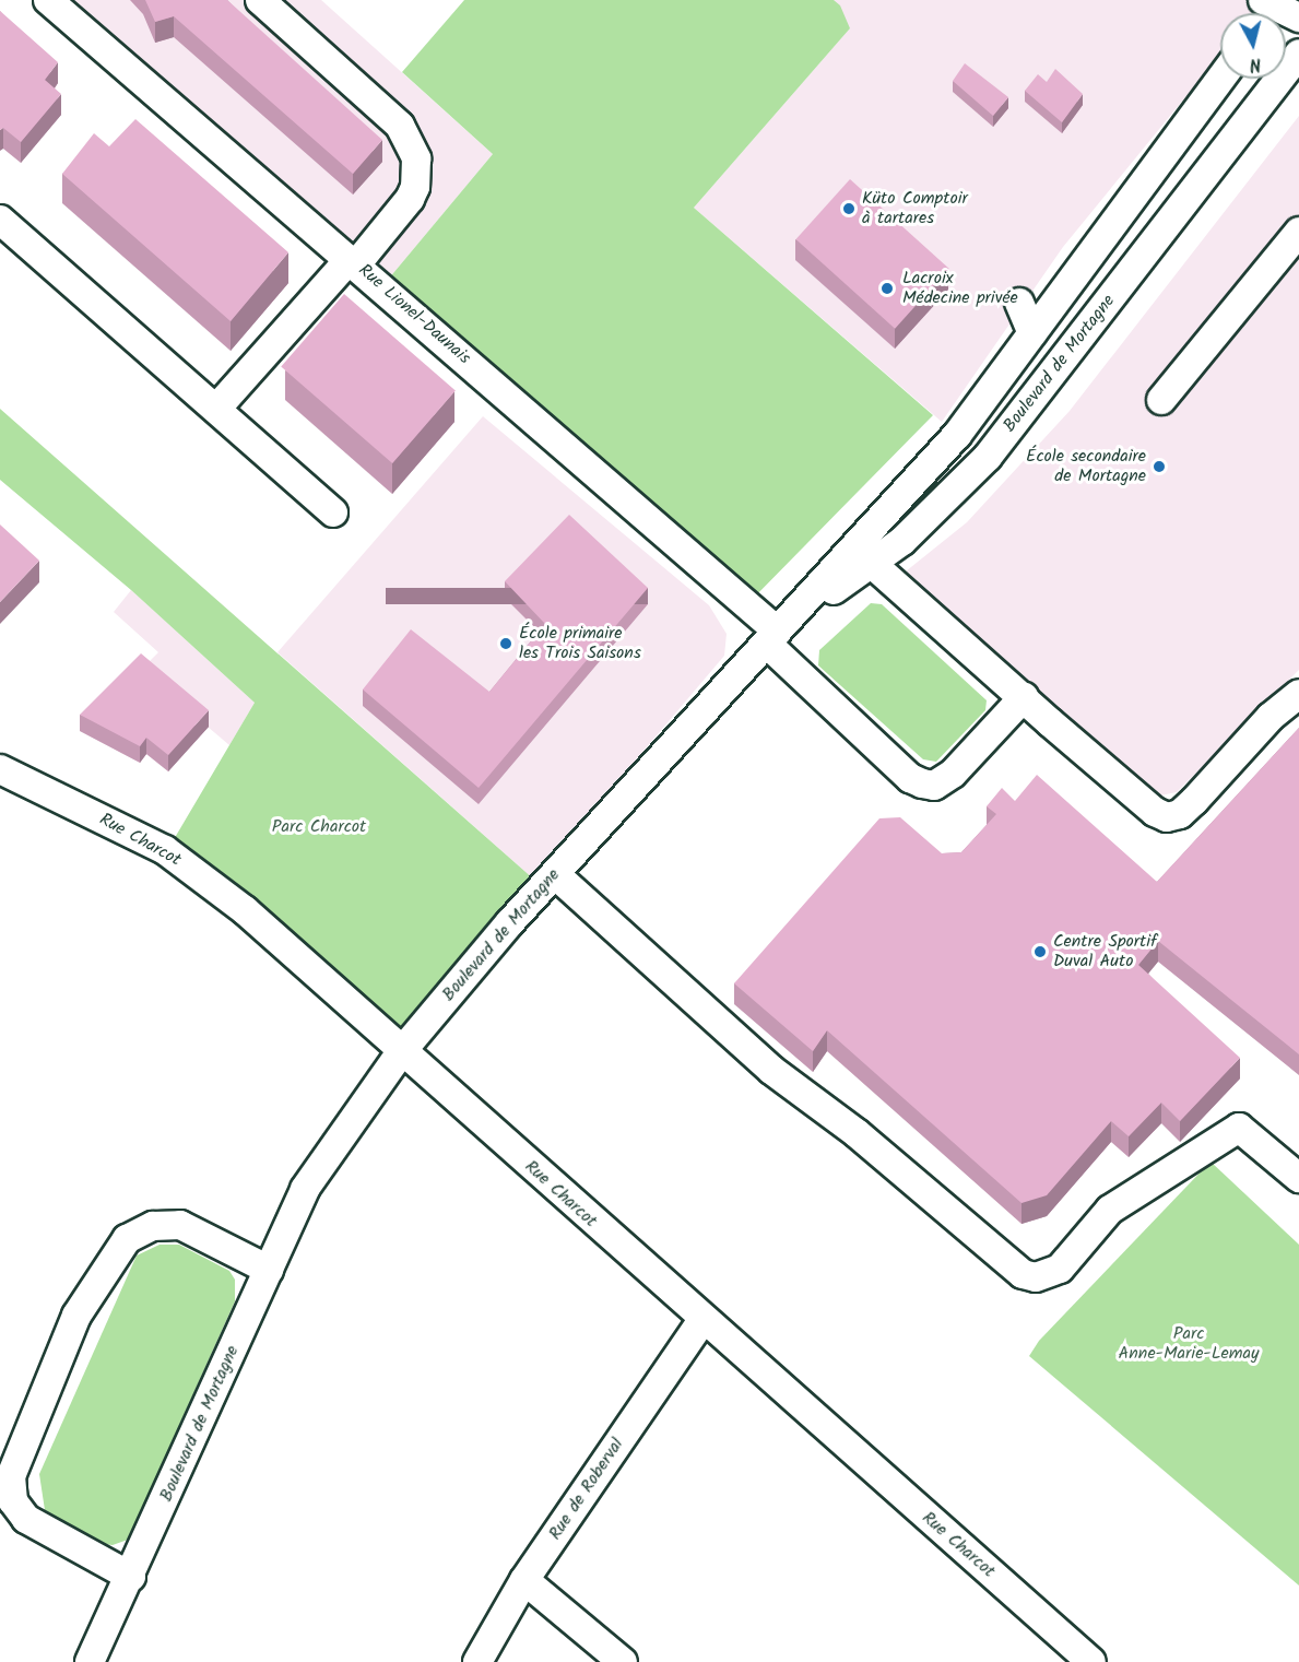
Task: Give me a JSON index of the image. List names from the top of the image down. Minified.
{"streets":{"street":["Rue Lionel-Daunais","Boulevard de Mortagne","Rue Charcot","Rue de Roberval"]},"crossings":[["Rue Lionel-Daunais","Boulevard de Mortagne"],["Boulevard de Mortagne","Rue Charcot"],["Rue Charcot","Rue de Roberval"]],"parks":["Parc Charcot","Parc Anne-Marie-Lemay"],"places":["Küto Comptoir à tartares","Lacroix Médecine privée","École secondaire de Mortagne","École primaire les Trois Saisons","Centre Sportif Duval Auto"],"north":"bottom"}
